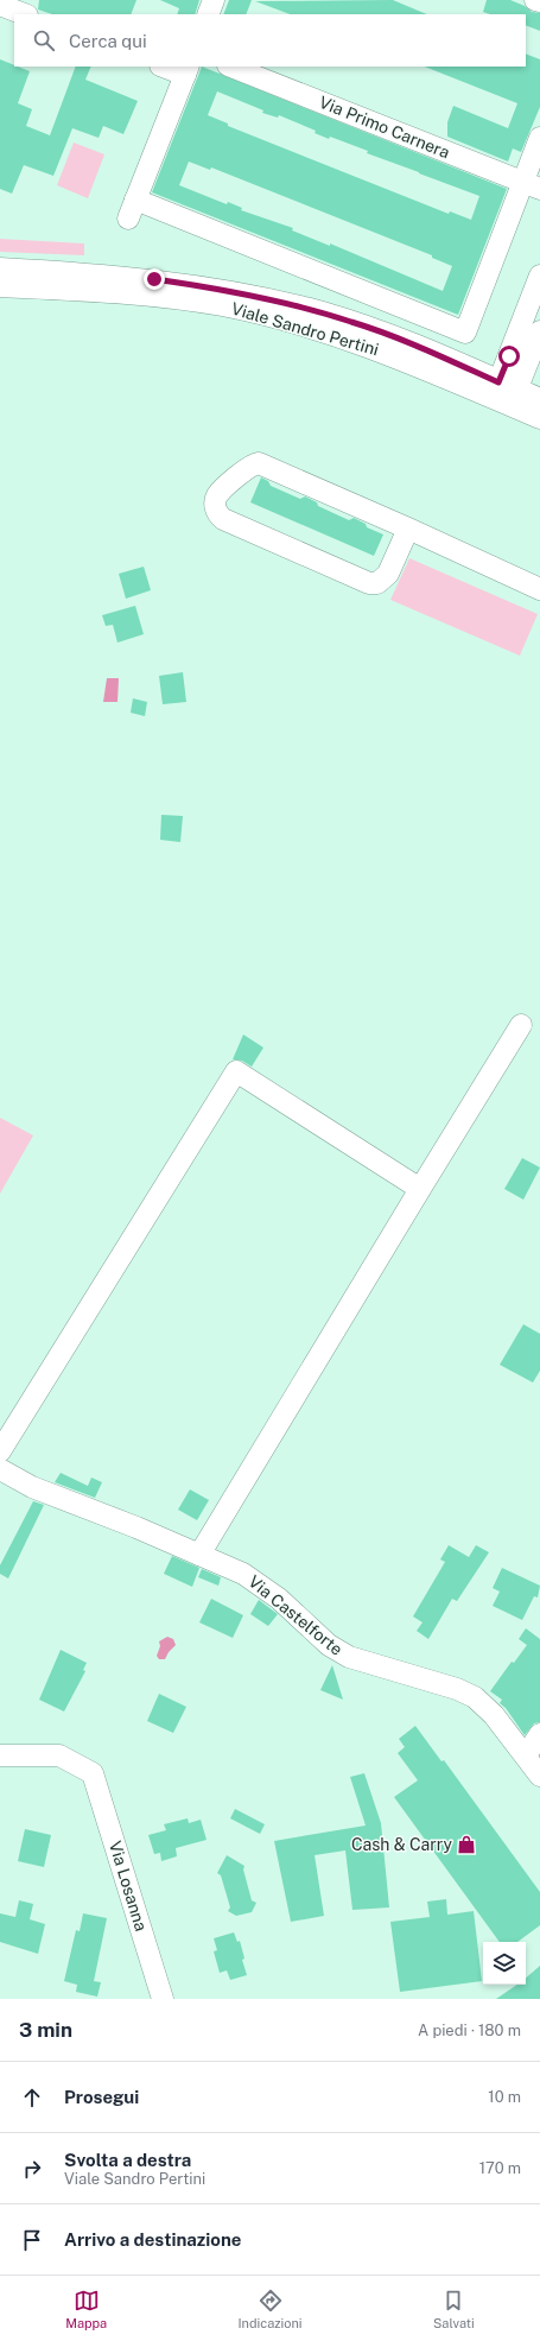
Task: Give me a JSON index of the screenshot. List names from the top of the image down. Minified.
{"streets":{"street":["Via Primo Carnera","Viale Sandro Pertini","Via Castelforte","Via Losanna"]},"places":{"shop":["Cash & Carry"]},"page":{"search":"Cerca qui","heading":["3 min","A piedi · 180 m"],"list":[["Prosegui","10 m"],["Svolta a destra","Viale Sandro Pertini","170 m"],"Arrivo a destinazione"],"nav":["Mappa","Indicazioni","Salvati"]}}
